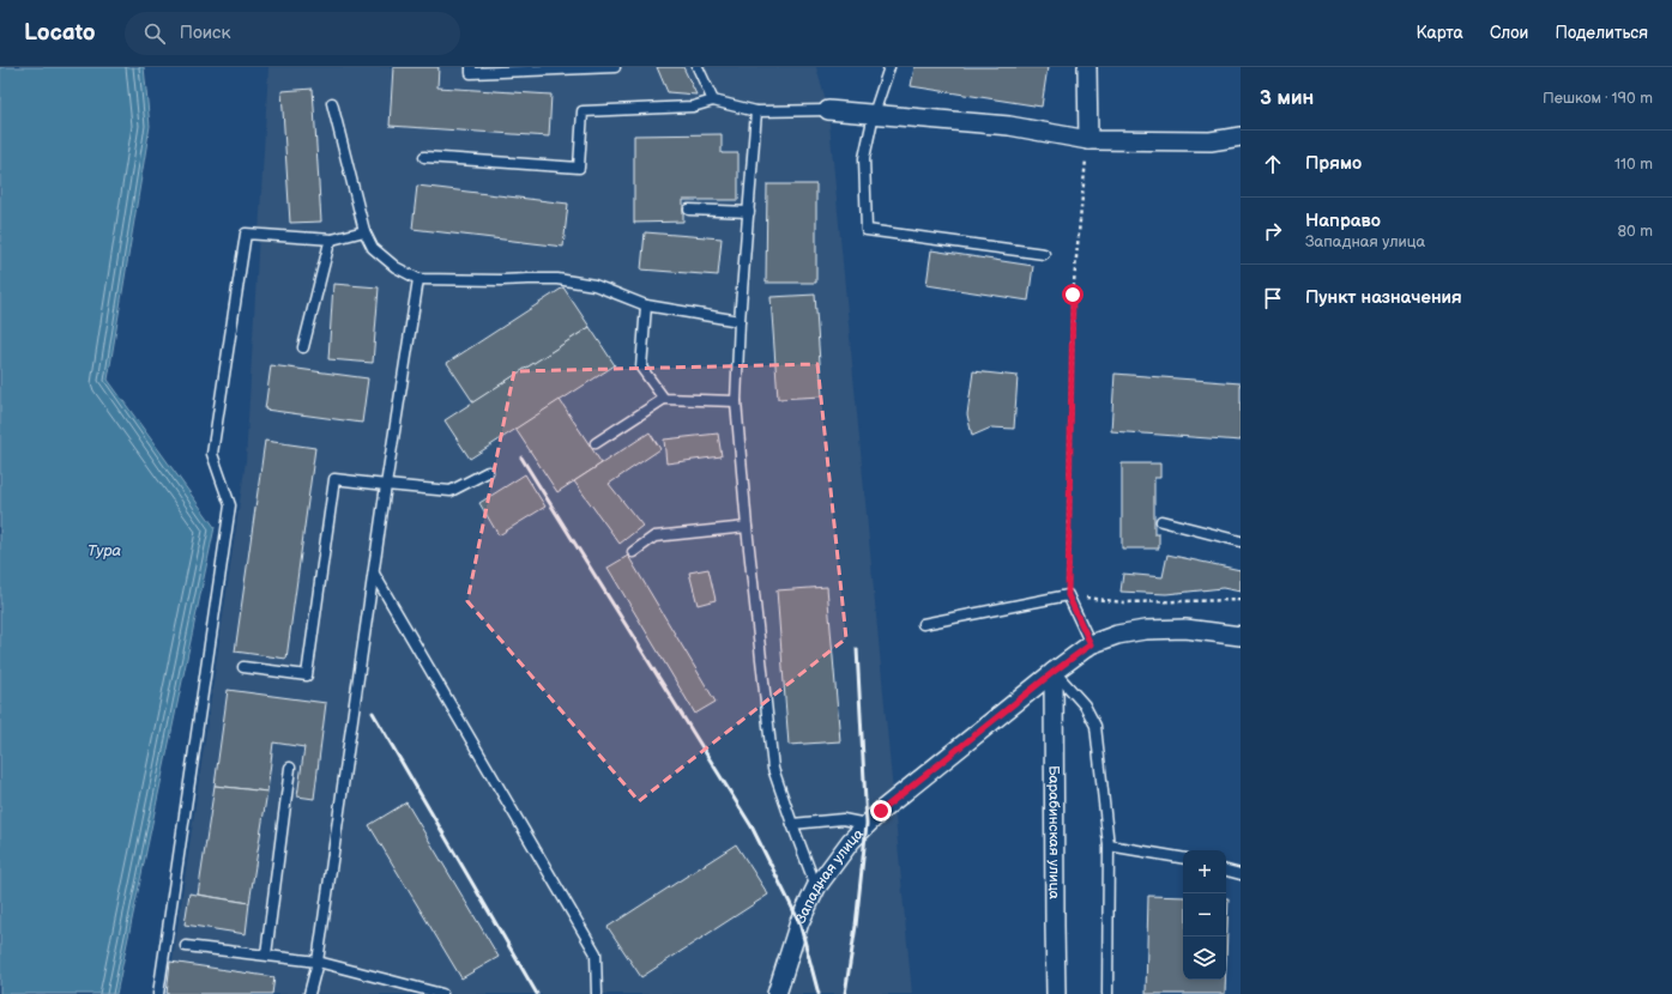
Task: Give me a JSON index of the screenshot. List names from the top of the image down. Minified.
{"streets":{"street":["Барабинская улица","Западная улица"]},"crossings":[["Барабинская улица","Западная улица"]],"water":["Тура"],"page":{"header":"Locato","search":"Поиск","nav":["Карта","Слои","Поделиться"],"heading":["3 мин","Пешком · 190 m"],"list":[["Прямо","110 m"],["Направо","Западная улица","80 m"],"Пункт назначения"],"map_buttons":["+","−"]}}
